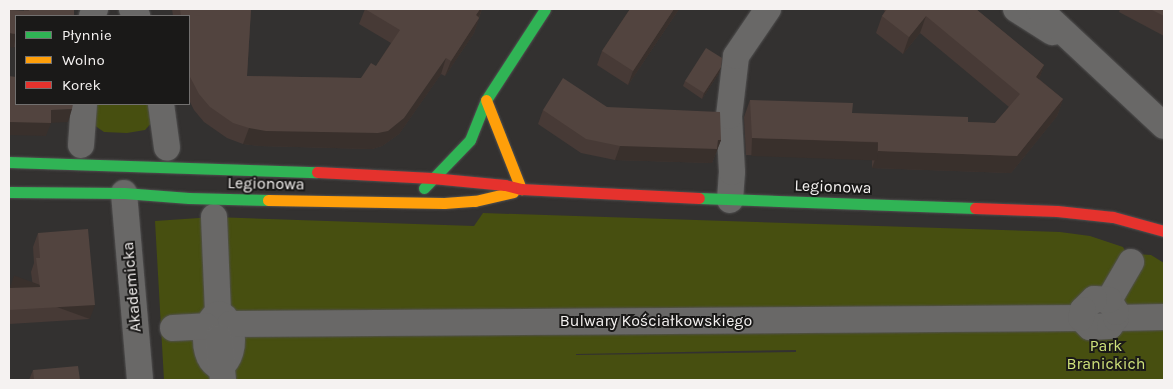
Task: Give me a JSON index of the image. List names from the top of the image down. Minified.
{"streets":{"main road":["Legionowa"],"street":["Akademicka","Bulwary Kościałkowskiego"]},"crossings":[["Legionowa","Akademicka"]],"parks":["Park Branickich"],"legend":["Płynnie","Wolno","Korek"]}
